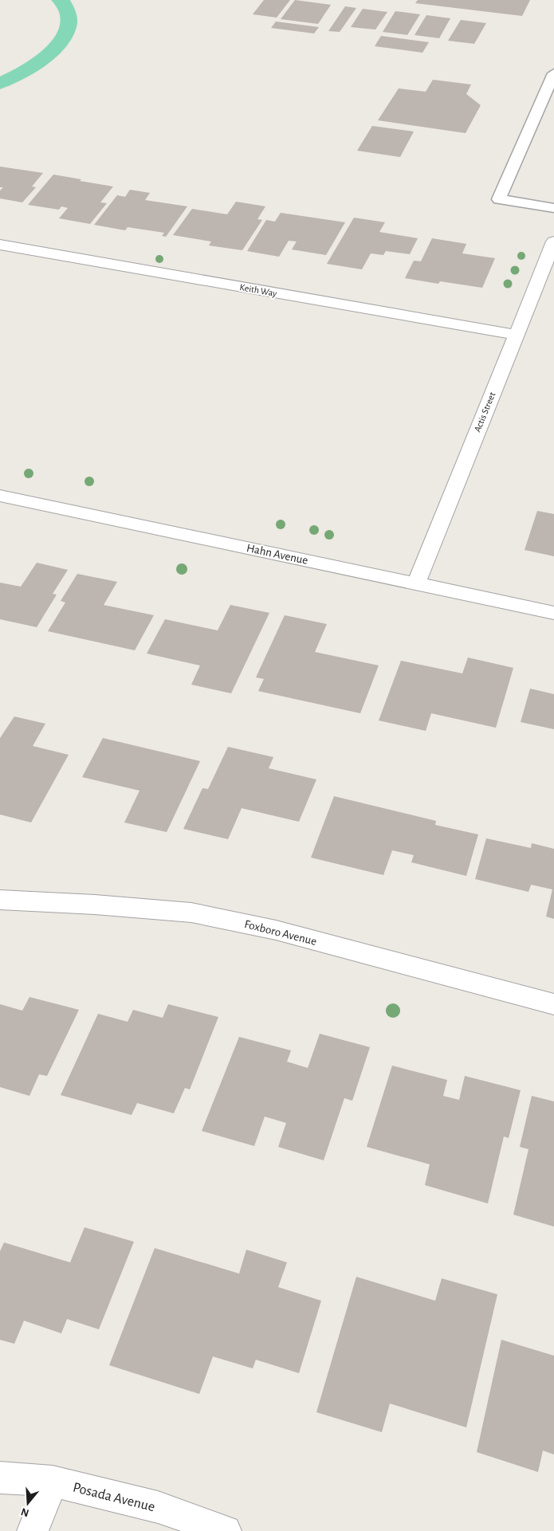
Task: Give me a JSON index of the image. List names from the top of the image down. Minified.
{"streets":{"street":["Keith Way","Actis Street","Hahn Avenue","Foxboro Avenue","Posada Avenue"]},"crossings":[["Keith Way","Actis Street"],["Actis Street","Hahn Avenue"]],"north":"bottom"}
